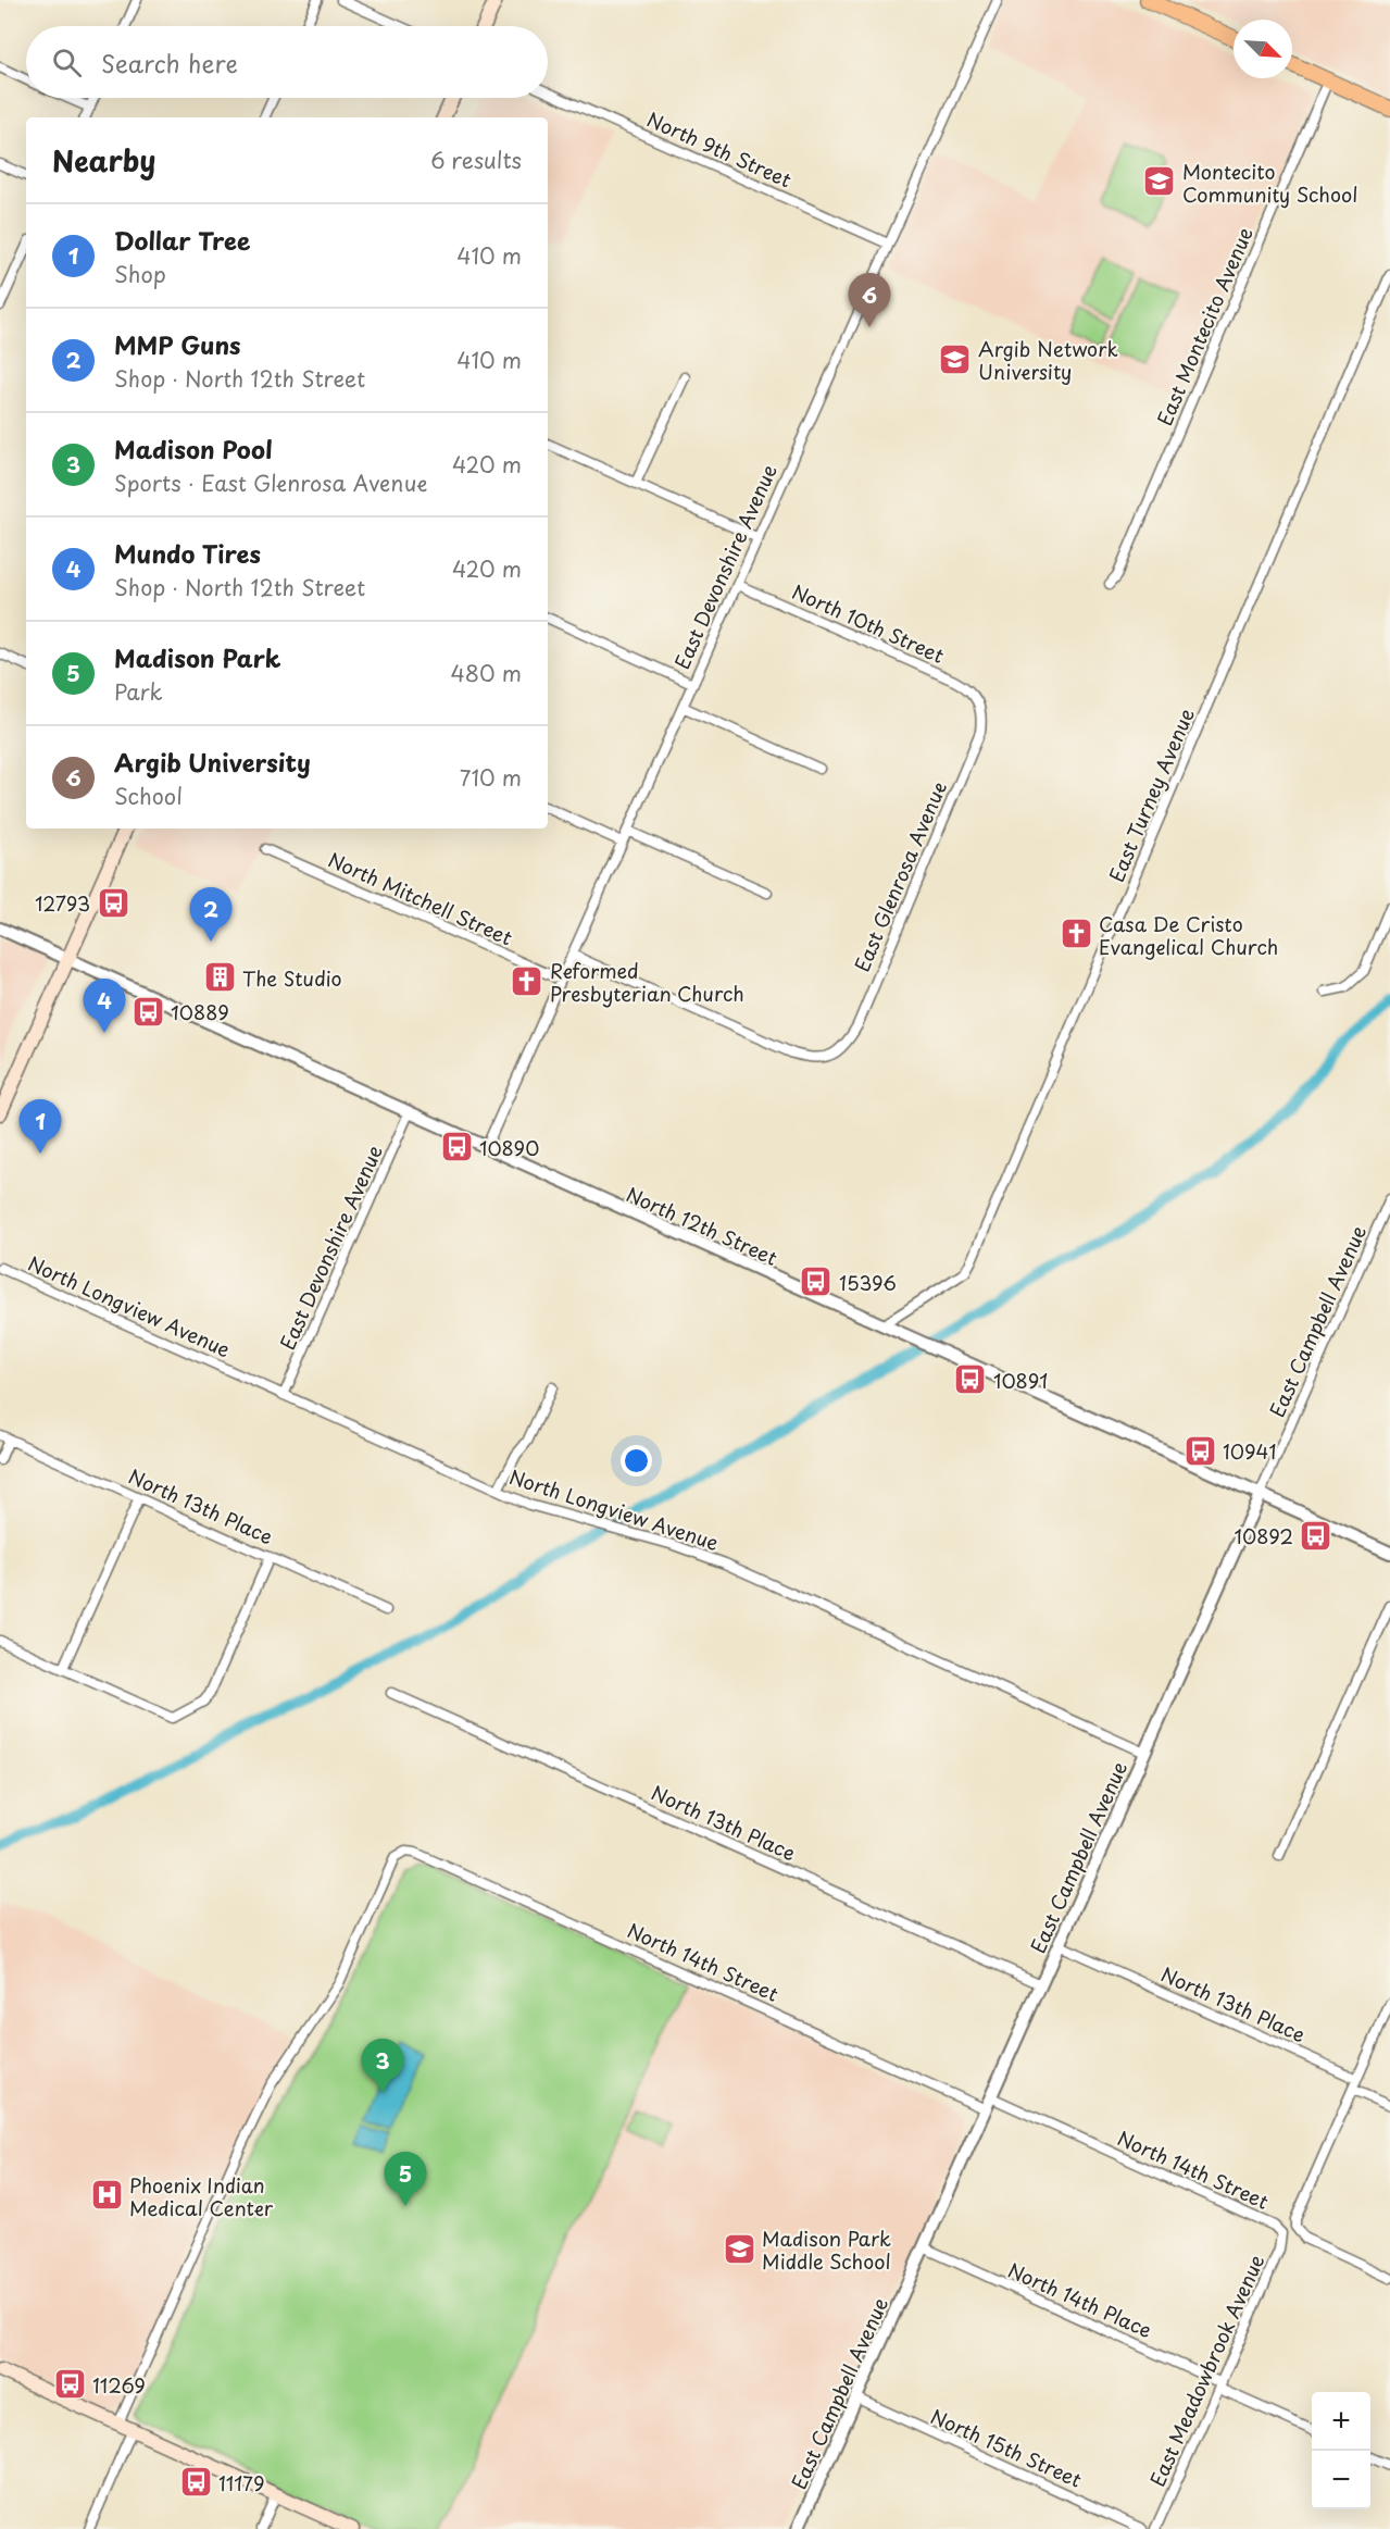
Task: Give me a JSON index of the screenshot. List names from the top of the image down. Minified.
{"streets":{"street":["North 9th Street","East Montecito Avenue","East Devonshire Avenue","North 10th Street","East Turney Avenue","East Glenrosa Avenue","North Mitchell Street","North 12th Street","North Longview Avenue","East Campbell Avenue","North 13th Place","North 14th Street","North 14th Place","East Meadowbrook Avenue","North 15th Street"]},"crossings":[["North 9th Street","East Devonshire Avenue"],["East Devonshire Avenue","North 10th Street"],["East Devonshire Avenue","East Glenrosa Avenue"],["East Devonshire Avenue","North Mitchell Street"],["East Devonshire Avenue","North 12th Street"],["East Devonshire Avenue","North Longview Avenue"],["North 10th Street","East Glenrosa Avenue"],["East Turney Avenue","North 12th Street"],["North 12th Street","East Campbell Avenue"],["North Longview Avenue","East Campbell Avenue"],["East Campbell Avenue","North 13th Place"],["East Campbell Avenue","North 14th Street"],["East Campbell Avenue","North 14th Place"],["East Campbell Avenue","North 15th Street"],["North 14th Street","East Meadowbrook Avenue"],["North 14th Place","East Meadowbrook Avenue"]],"places":{"school or university":["Montecito Community School","Argib Network University","Madison Park Middle School"],"bus stop":["12793","10889","10890","15396","10891","10941","10892","11269","11179"],"church":["Casa De Cristo Evangelical Church","Reformed Presbyterian Church"],"building":["The Studio"],"hospital":["Phoenix Indian Medical Center"]},"north":"bottom right","page":{"search":"Search here","heading":["Nearby","6 results"],"list":[{"mark":"1","name":"Dollar Tree","note":"Shop","value":"410 m"},{"mark":"2","name":"MMP Guns","note":"Shop · North 12th Street","value":"410 m"},{"mark":"3","name":"Madison Pool","note":"Sports · East Glenrosa Avenue","value":"420 m"},{"mark":"4","name":"Mundo Tires","note":"Shop · North 12th Street","value":"420 m"},{"mark":"5","name":"Madison Park","note":"Park","value":"480 m"},{"mark":"6","name":"Argib University","note":"School","value":"710 m"}],"pins":["6","2","4","1","3","5"],"map_buttons":["+","−"]}}
